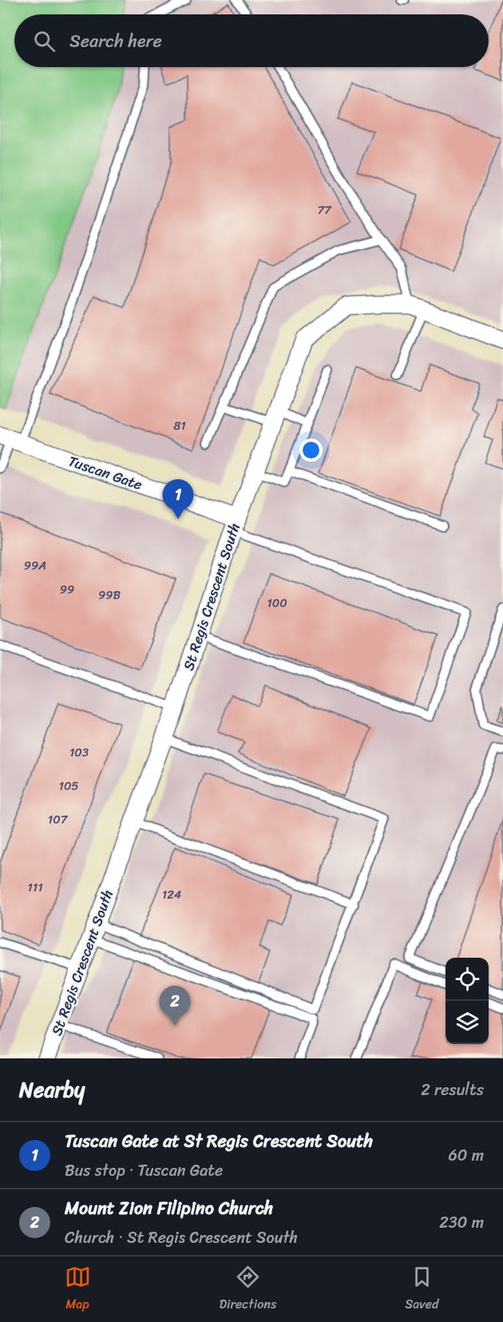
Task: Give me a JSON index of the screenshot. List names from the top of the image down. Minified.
{"streets":{"street":["Tuscan Gate","St Regis Crescent South"]},"crossings":[["Tuscan Gate","St Regis Crescent South"]],"house_numbers":["77","81","99A","99","99B","100","103","105","107","111","124"],"page":{"search":"Search here","pins":["1","2"],"heading":["Nearby","2 results"],"list":[{"mark":"1","name":"Tuscan Gate at St Regis Crescent South","note":"Bus stop · Tuscan Gate","value":"60 m"},{"mark":"2","name":"Mount Zion Filipino Church","note":"Church · St Regis Crescent South","value":"230 m"}],"nav":["Map","Directions","Saved"]}}
